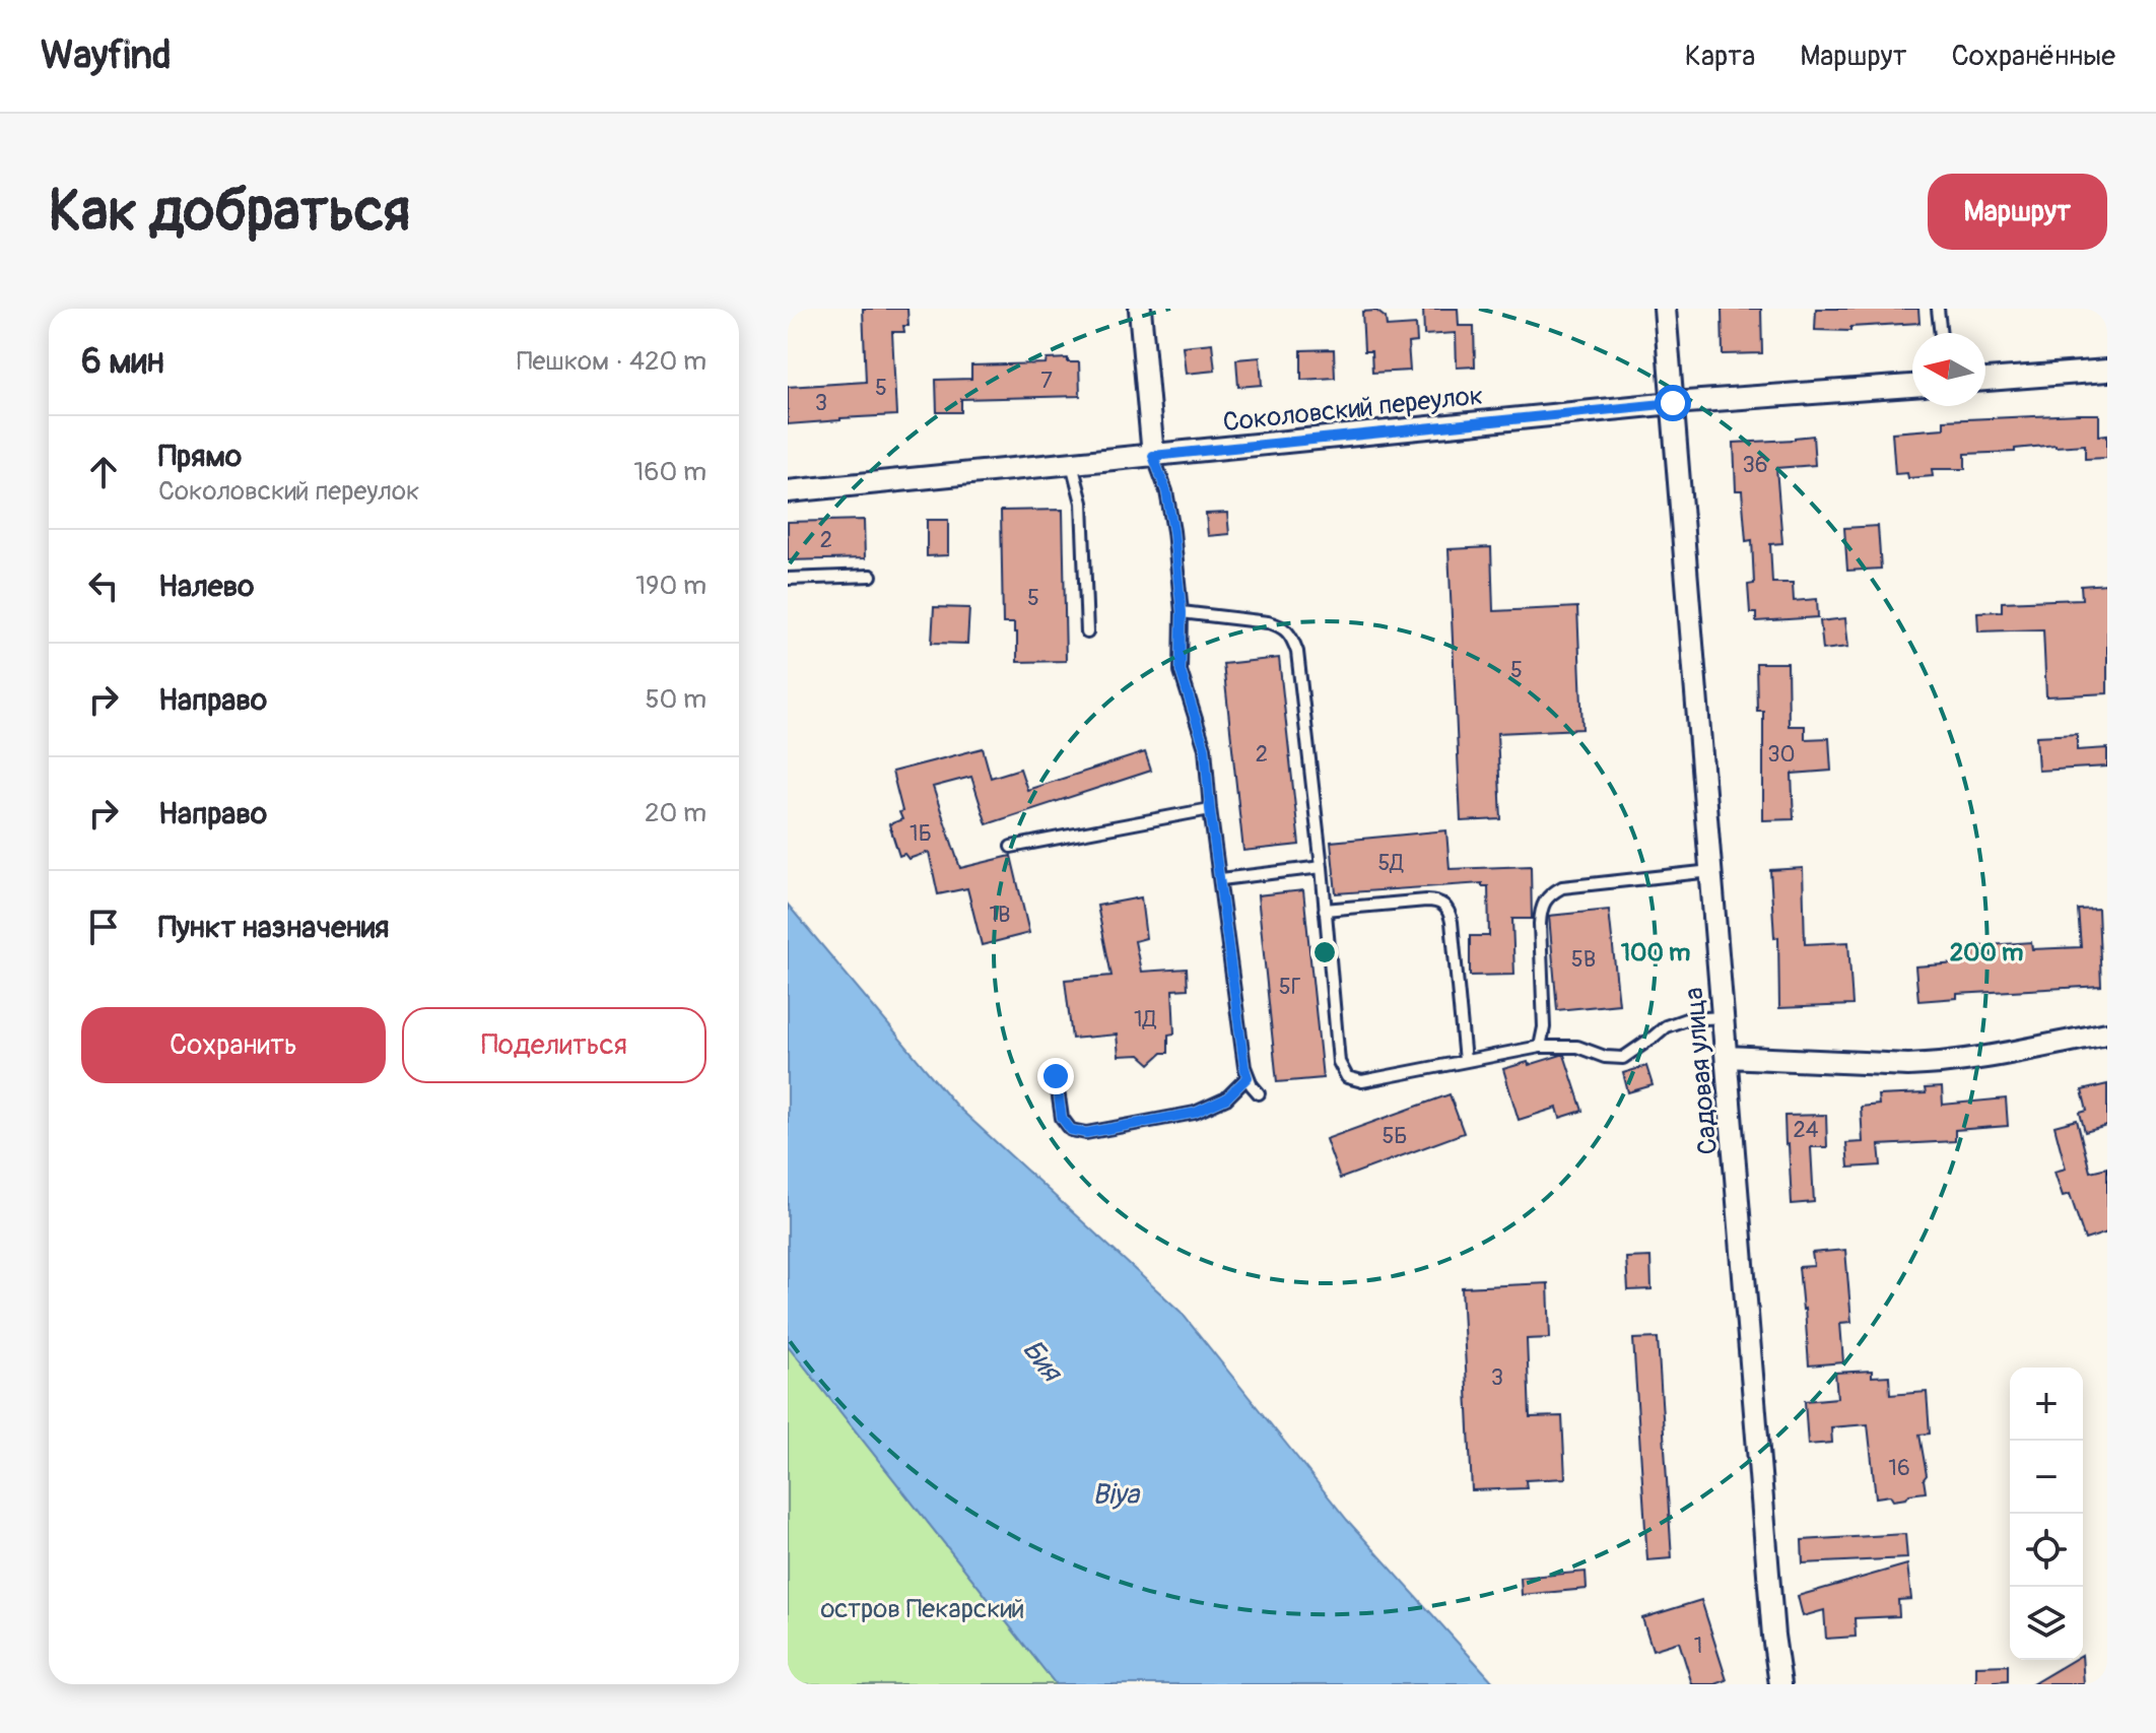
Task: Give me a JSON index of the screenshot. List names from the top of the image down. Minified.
{"streets":{"street":["Соколовский переулок","Садовая улица"]},"crossings":[["Соколовский переулок","Садовая улица"]],"water":["Бия","Biya"],"parks":["остров Пекарский"],"house_numbers":["7","5","3","36","2","5","5","2","30","1Б","5Д","1В","5В","5Г","1Д","24","5Б","3","16","1"],"north":"left","page":{"header":"Wayfind","nav":["Карта","Маршрут","Сохранённые"],"buttons":["Маршрут",["Сохранить","Поделиться"]],"title":"Как добраться","heading":["6 мин","Пешком · 420 m"],"list":[["Прямо","Соколовский переулок","160 m"],["Налево","190 m"],["Направо","50 m"],["Направо","20 m"],"Пункт назначения"],"map_buttons":["+","−"]},"rings":["100 m","200 m"]}
